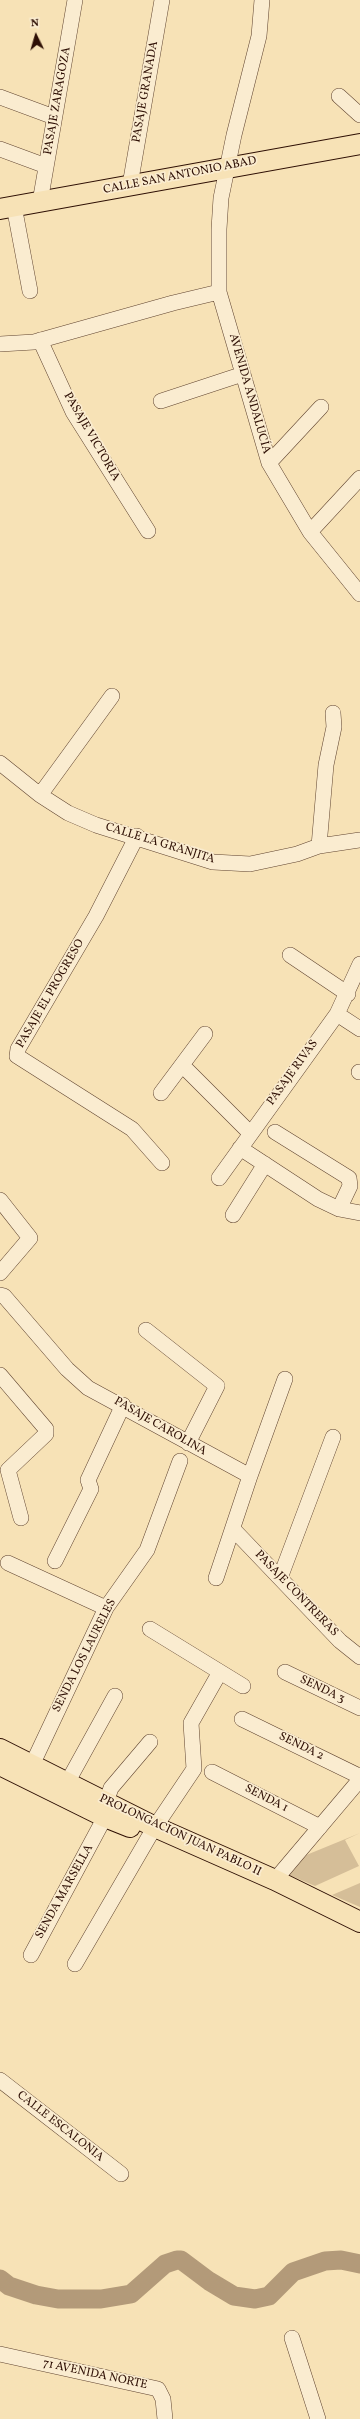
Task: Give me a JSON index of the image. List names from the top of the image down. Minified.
{"streets":{"main road":["CALLE SAN ANTONIO ABAD","PROLONGACION JUAN PABLO II"],"street":["PASAJE GRANADA","PASAJE ZARAGOZA","AVENIDA ANDALUCÍA","PASAJE VICTORIA","CALLE LA GRANJITA","PASAJE EL PROGRESO","PASAJE RIVAS","PASAJE CAROLINA","PASAJE CONTRERAS","SENDA LOS LAURELES","SENDA 3","SENDA 2","SENDA 1","SENDA MARSELLA","CALLE ESCALONIA","71 AVENIDA NORTE"]},"crossings":[["PASAJE GRANADA","CALLE SAN ANTONIO ABAD"],["PASAJE ZARAGOZA","CALLE SAN ANTONIO ABAD"],["CALLE SAN ANTONIO ABAD","AVENIDA ANDALUCÍA"],["CALLE LA GRANJITA","PASAJE EL PROGRESO"],["SENDA LOS LAURELES","PROLONGACION JUAN PABLO II"],["PROLONGACION JUAN PABLO II","SENDA MARSELLA"]],"north":"top"}
